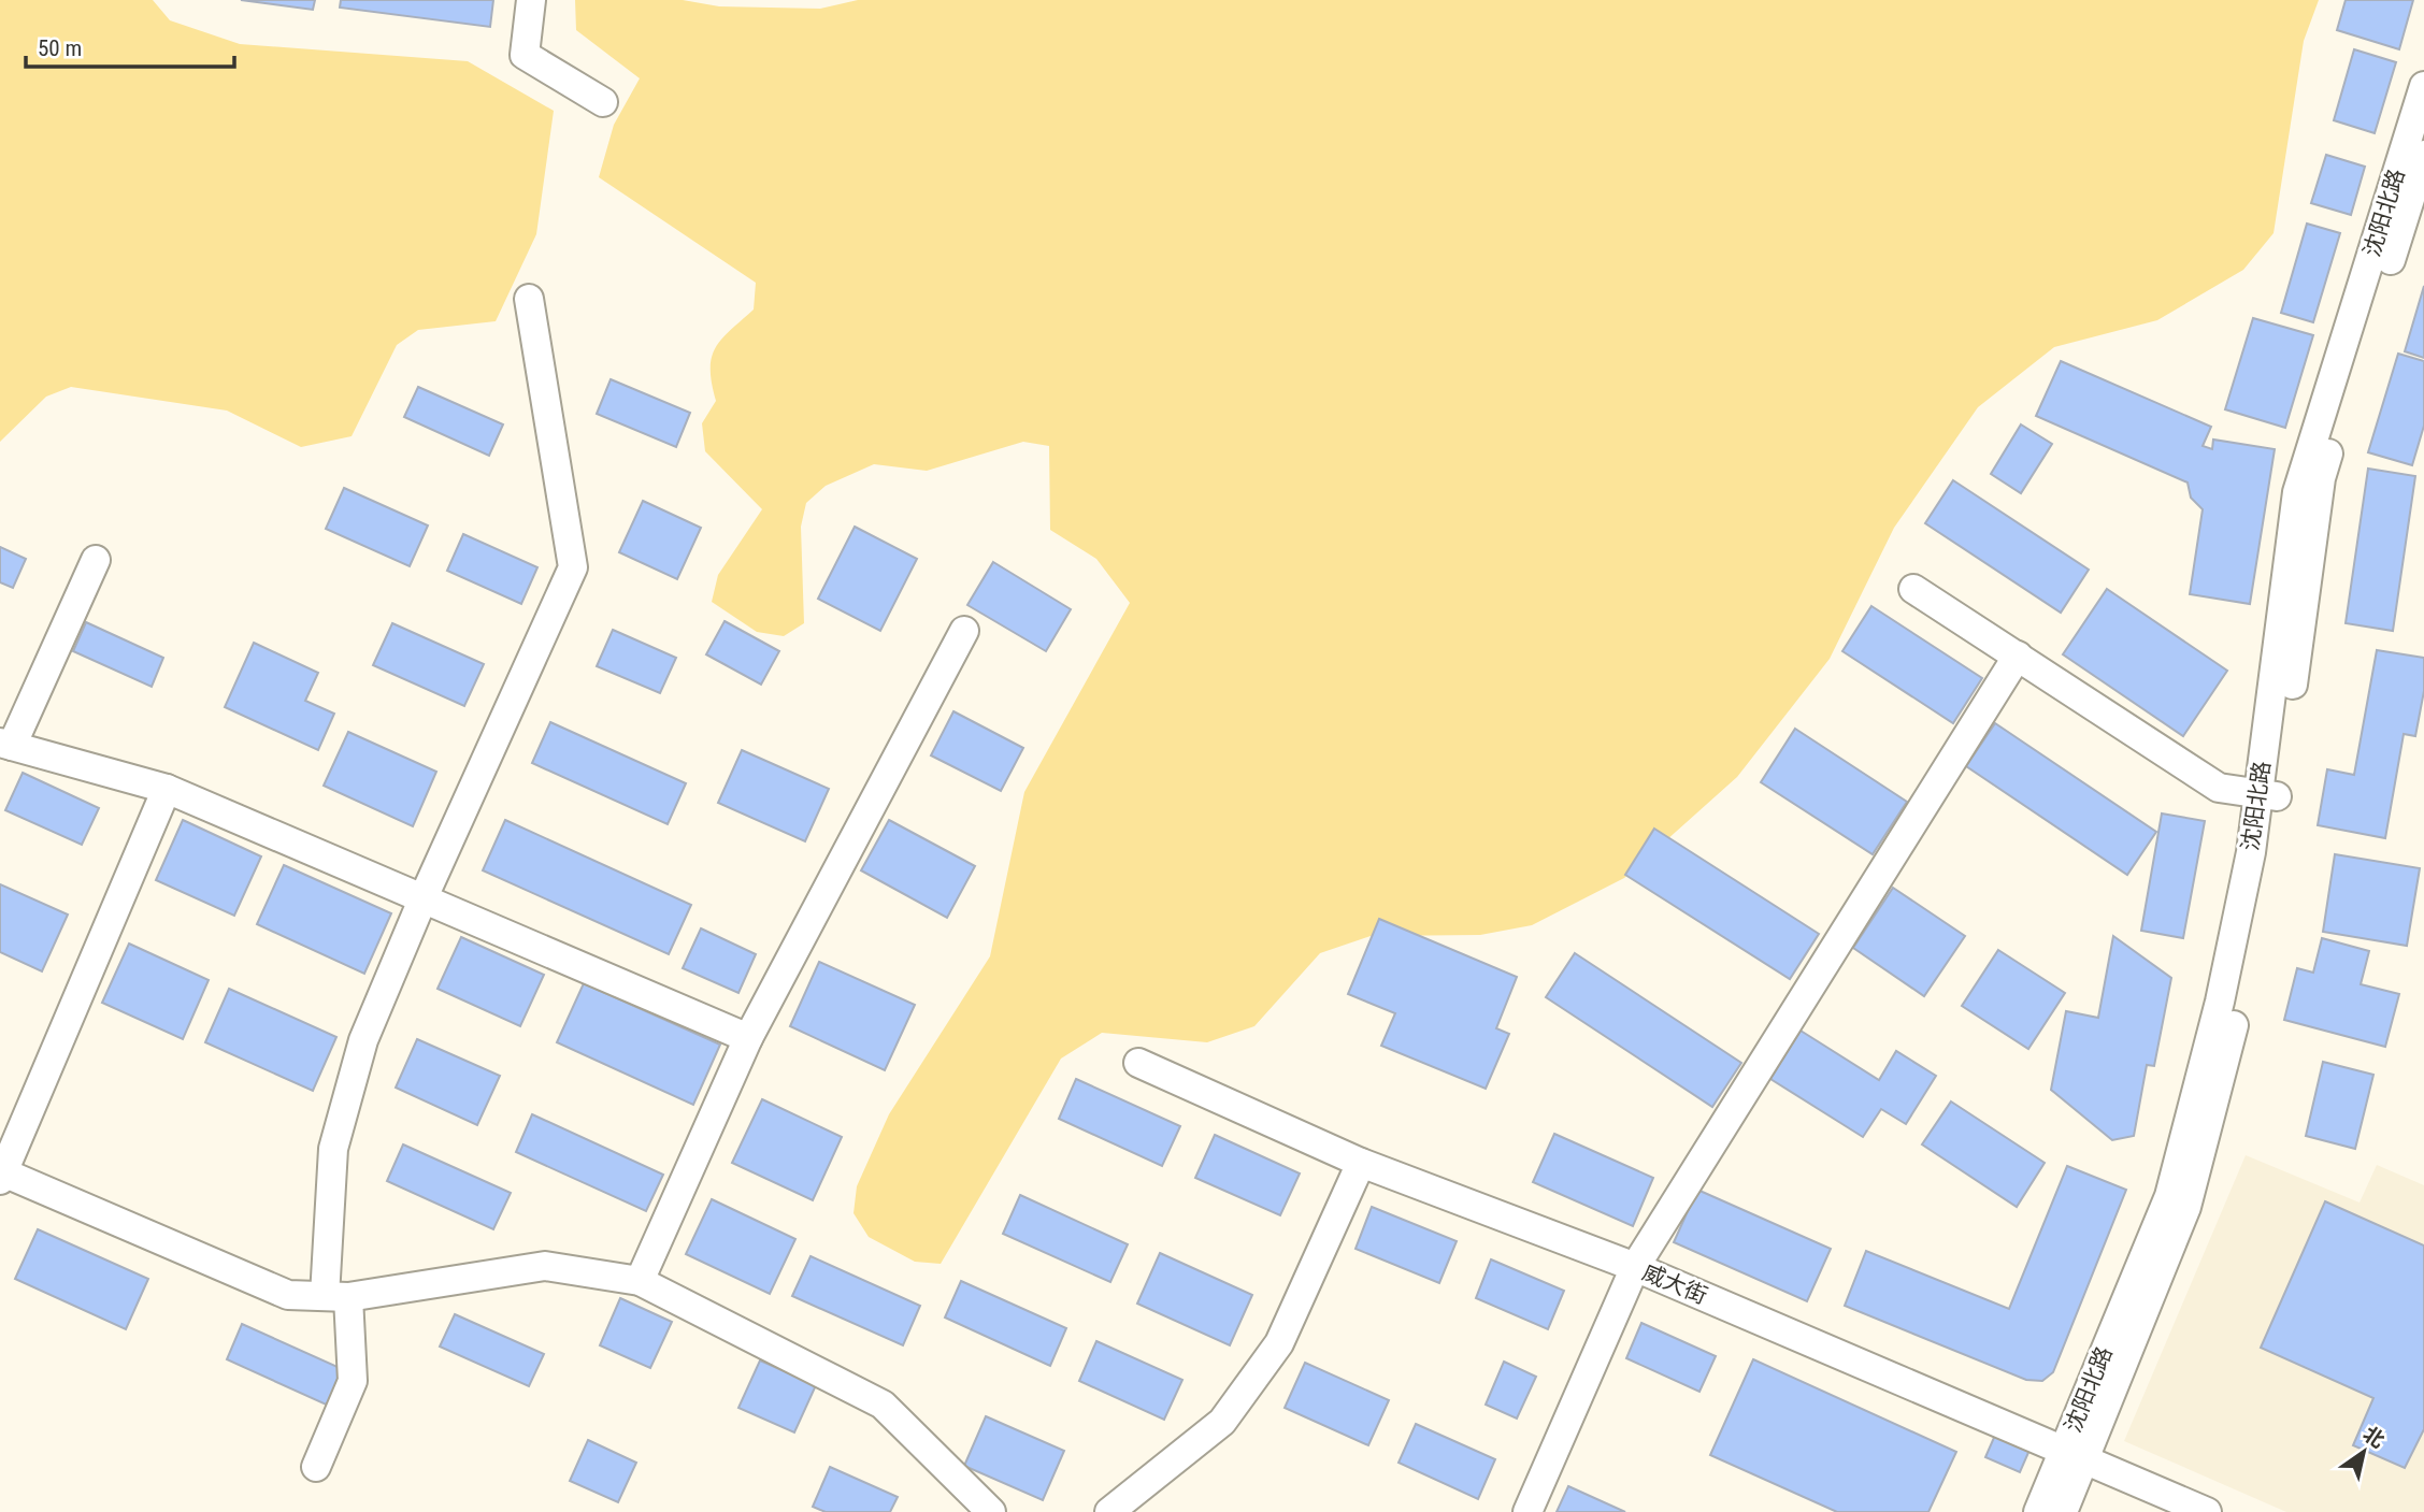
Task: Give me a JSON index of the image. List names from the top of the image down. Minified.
{"streets":{"street":["沈阳北路","威大街"]},"crossings":[["沈阳北路","威大街"]],"scale_bar":"50 m","north":"top right"}
